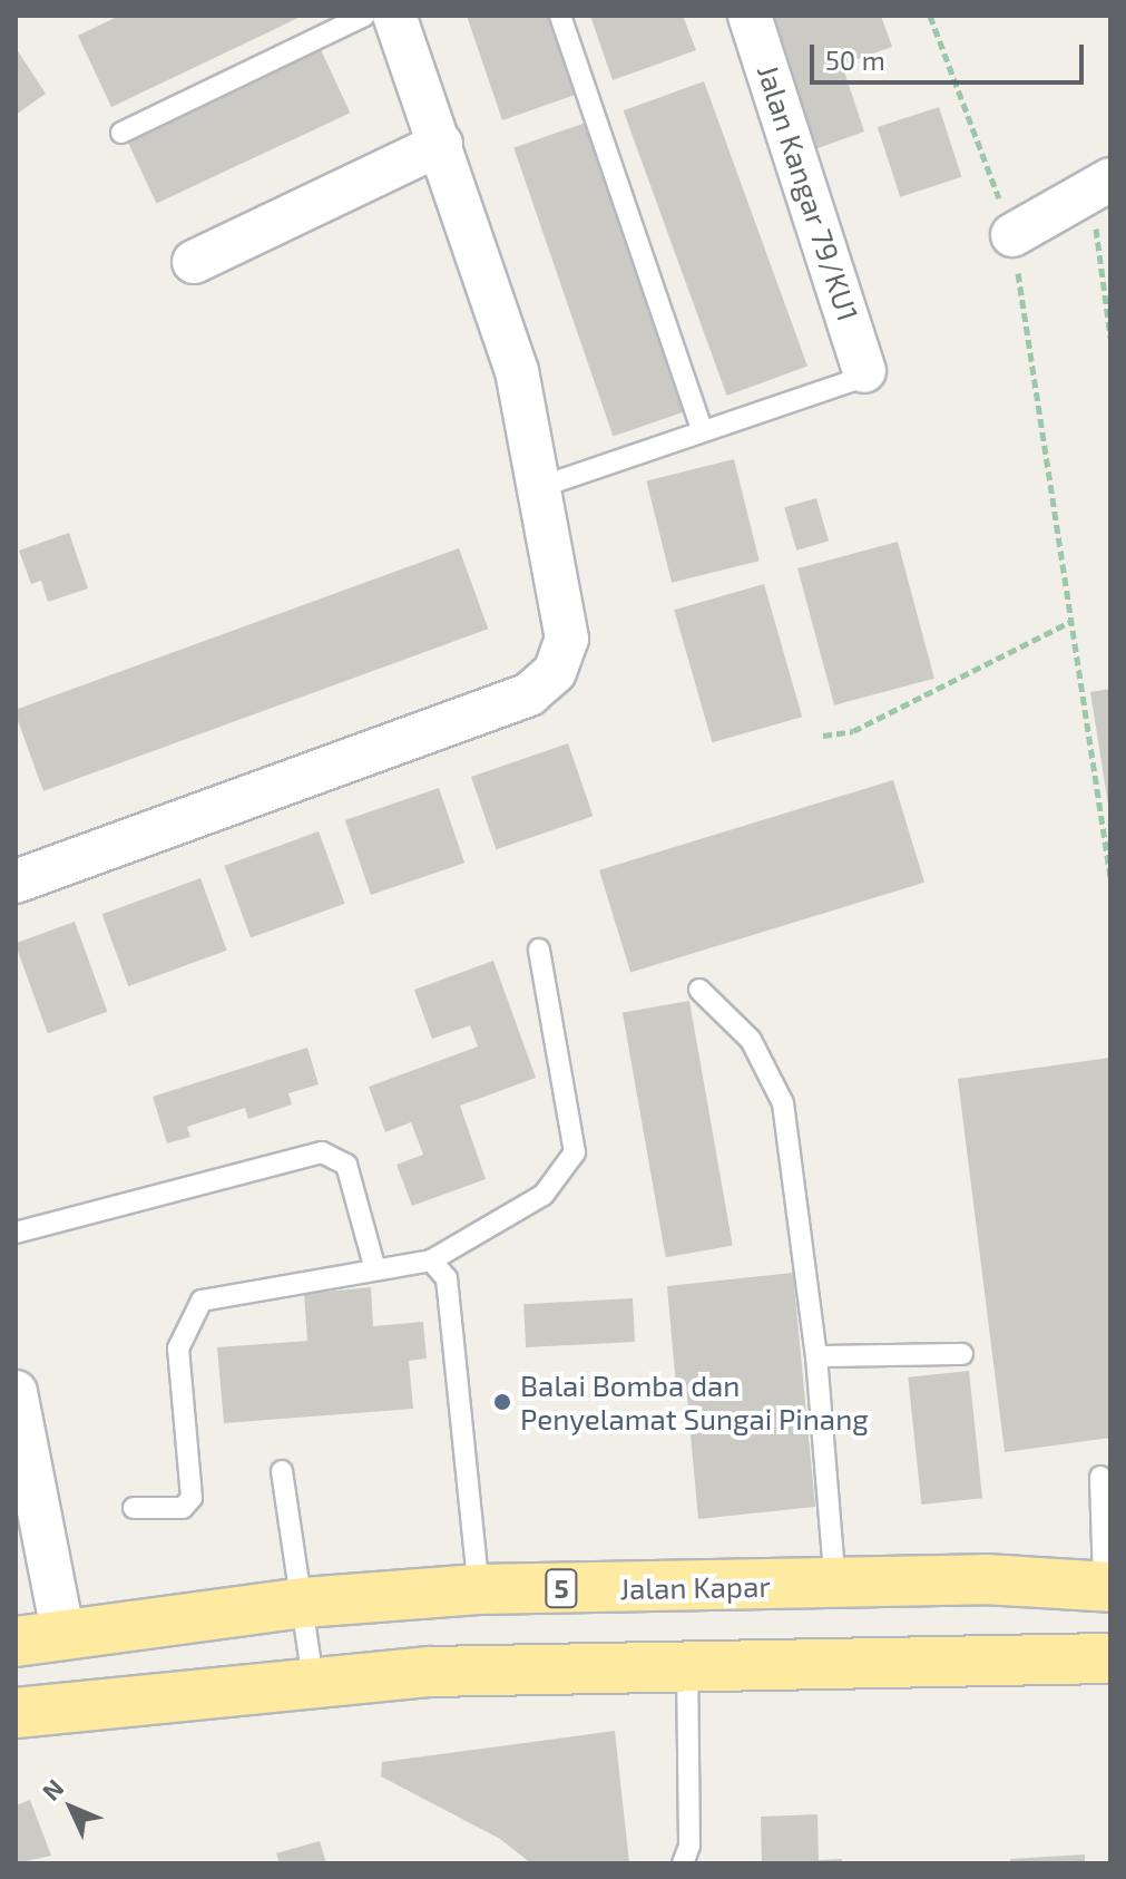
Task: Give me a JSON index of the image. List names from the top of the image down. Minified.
{"streets":{"highway":["Jalan Kapar","5"],"street":["Jalan Kangar 79/KU1"]},"places":["Balai Bomba dan Penyelamat Sungai Pinang"],"scale_bar":"50 m","north":"top left"}
